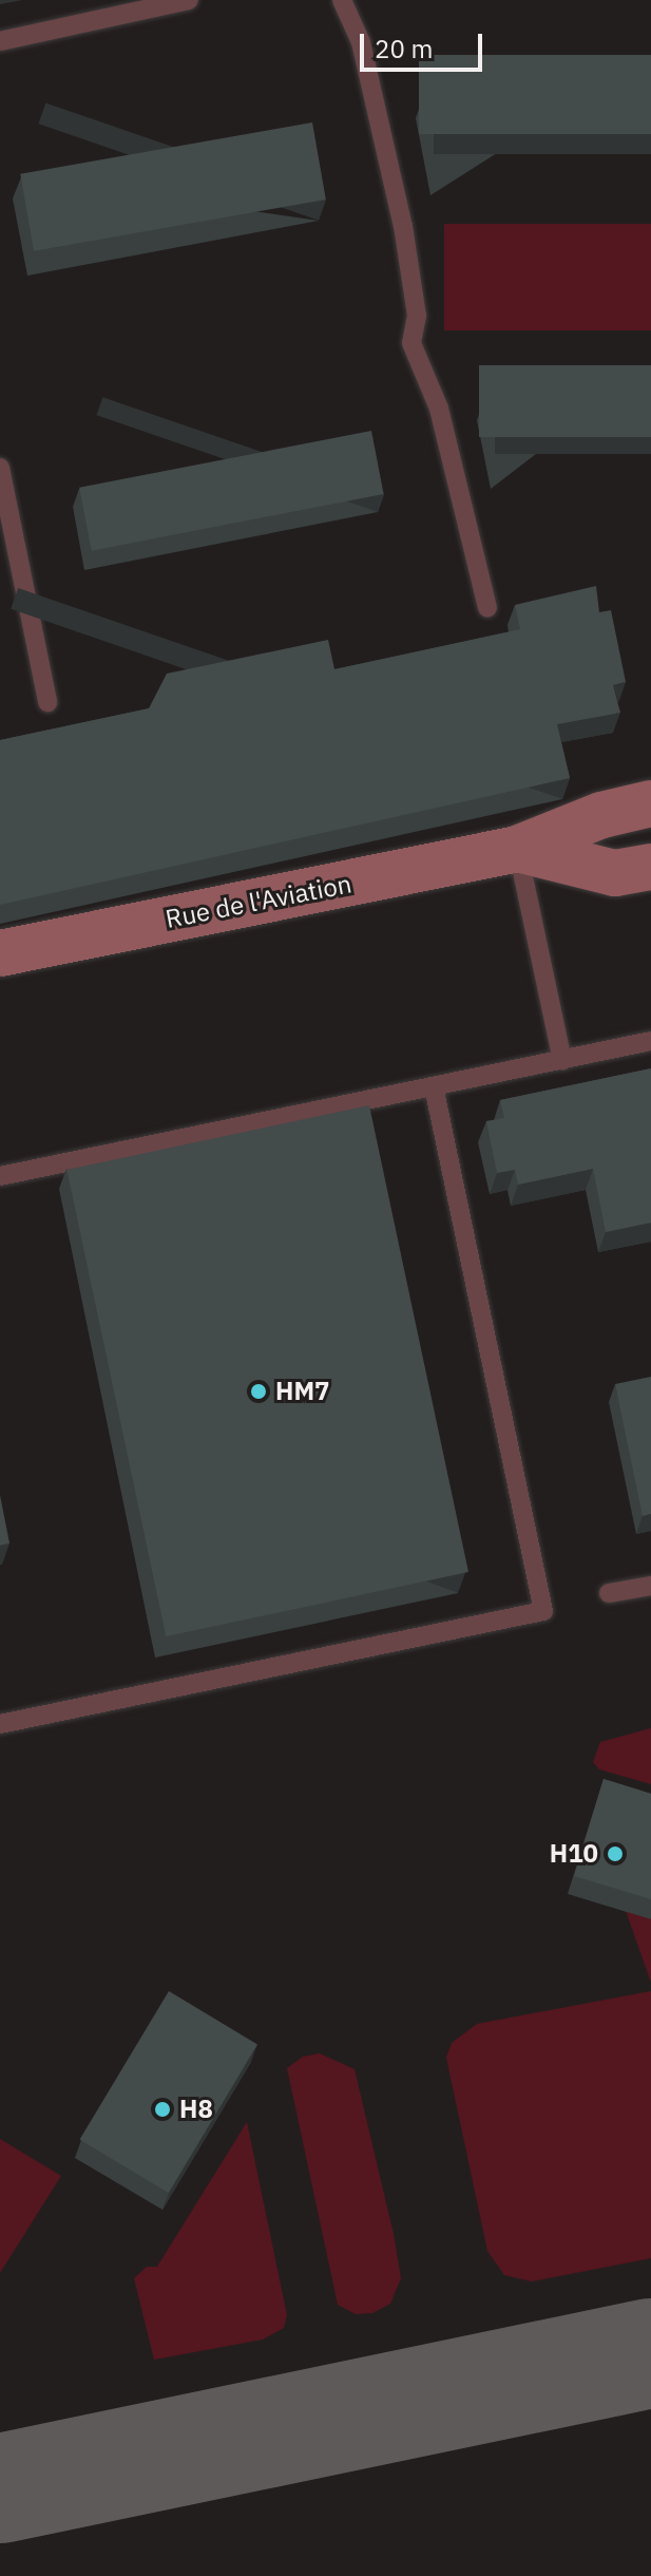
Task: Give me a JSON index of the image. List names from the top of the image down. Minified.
{"streets":{"street":["Rue de l'Aviation"]},"places":["HM7","H10","H8"],"scale_bar":"20 m"}
